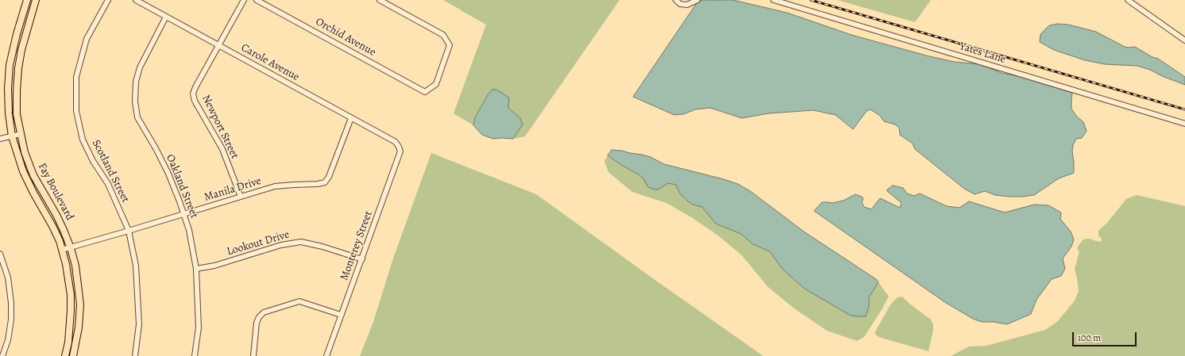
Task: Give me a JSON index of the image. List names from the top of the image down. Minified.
{"streets":{"main road":["Fay Boulevard"],"street":["Orchid Avenue","Yates Lane","Carole Avenue","Newport Street","Scotland Street","Oakland Street","Manila Drive","Lookout Drive","Monterey Street"]},"crossings":[["Carole Avenue","Newport Street"],["Carole Avenue","Oakland Street"],["Carole Avenue","Manila Drive"],["Carole Avenue","Monterey Street"],["Newport Street","Manila Drive"],["Scotland Street","Manila Drive"],["Oakland Street","Manila Drive"],["Oakland Street","Lookout Drive"],["Manila Drive","Fay Boulevard"],["Lookout Drive","Monterey Street"]],"scale_bar":"100 m"}
